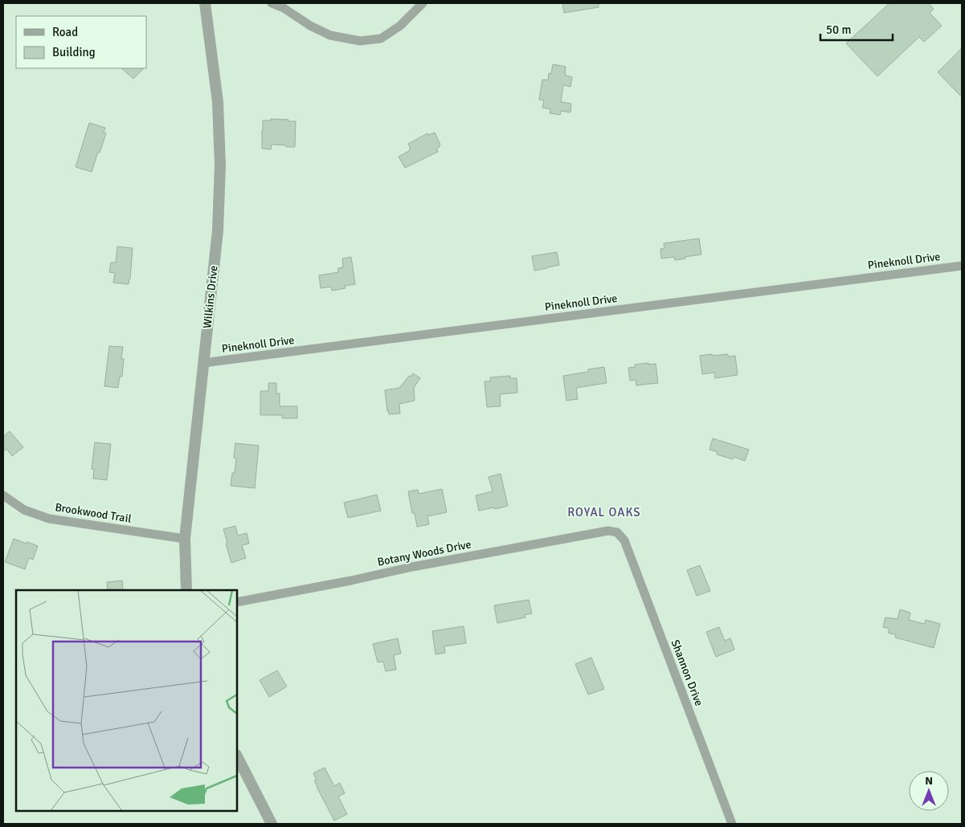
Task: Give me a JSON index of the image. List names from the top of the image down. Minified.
{"streets":{"street":["Pineknoll Drive","Wilkins Drive","Brookwood Trail","Botany Woods Drive","Shannon Drive"]},"crossings":[["Pineknoll Drive","Wilkins Drive"],["Wilkins Drive","Brookwood Trail"],["Botany Woods Drive","Shannon Drive"]],"districts":["ROYAL OAKS"],"legend":["Road","Building"],"scale_bar":"50 m","north":"top"}
